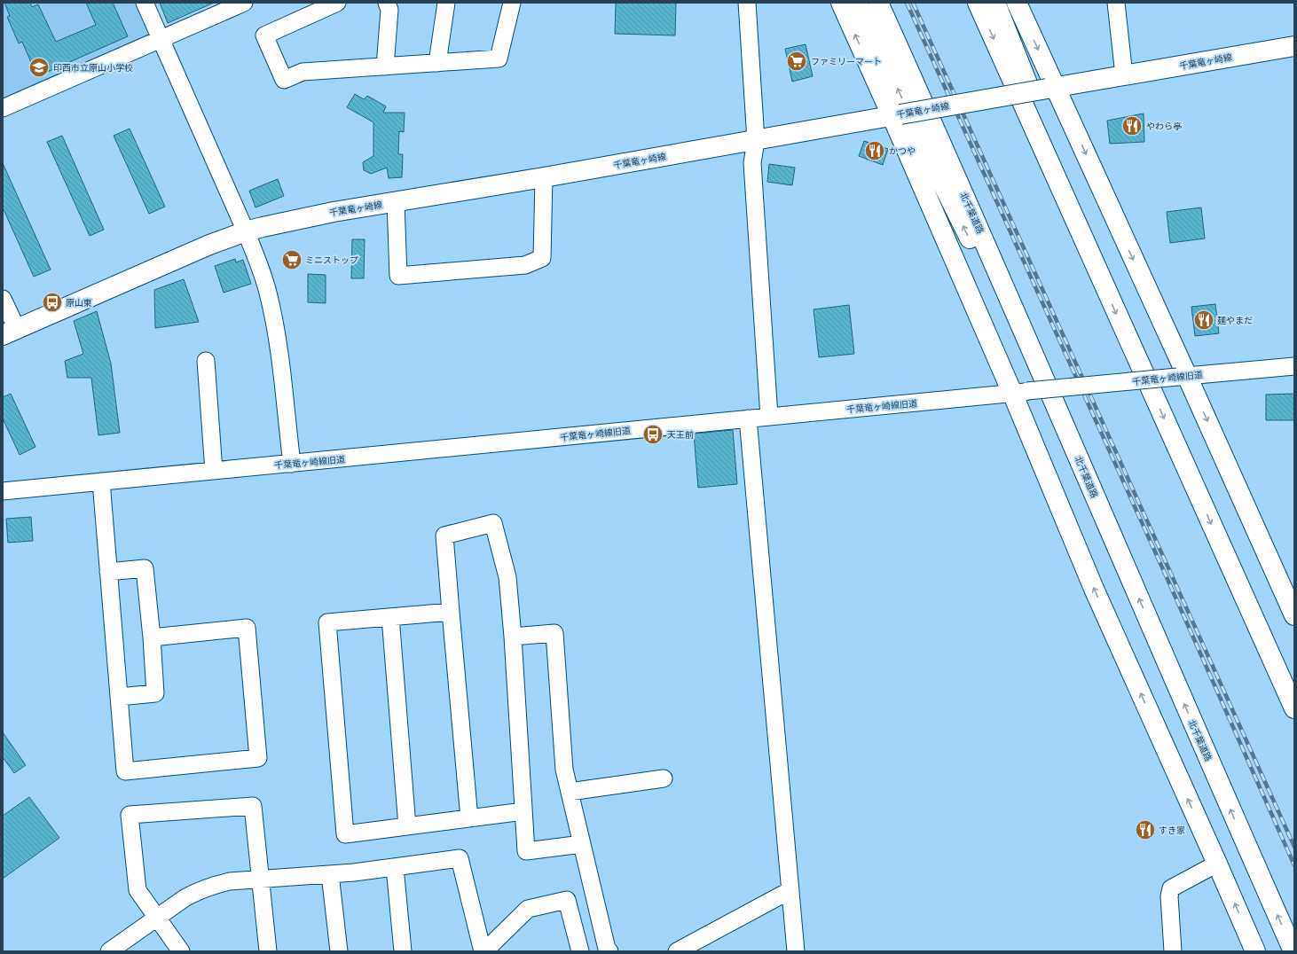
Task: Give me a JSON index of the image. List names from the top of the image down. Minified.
{"streets":{"main road":["千葉竜ヶ崎線","北千葉道路"],"street":["千葉竜ヶ崎線旧道"]},"places":{"supermarket":["ファミリーマート","ミニストップ"],"school or university":["印西市立原山小学校"],"restaurant":["やわら亭","かつや","麺やまだ","すき家"],"bus stop":["原山東","天王前"]}}
